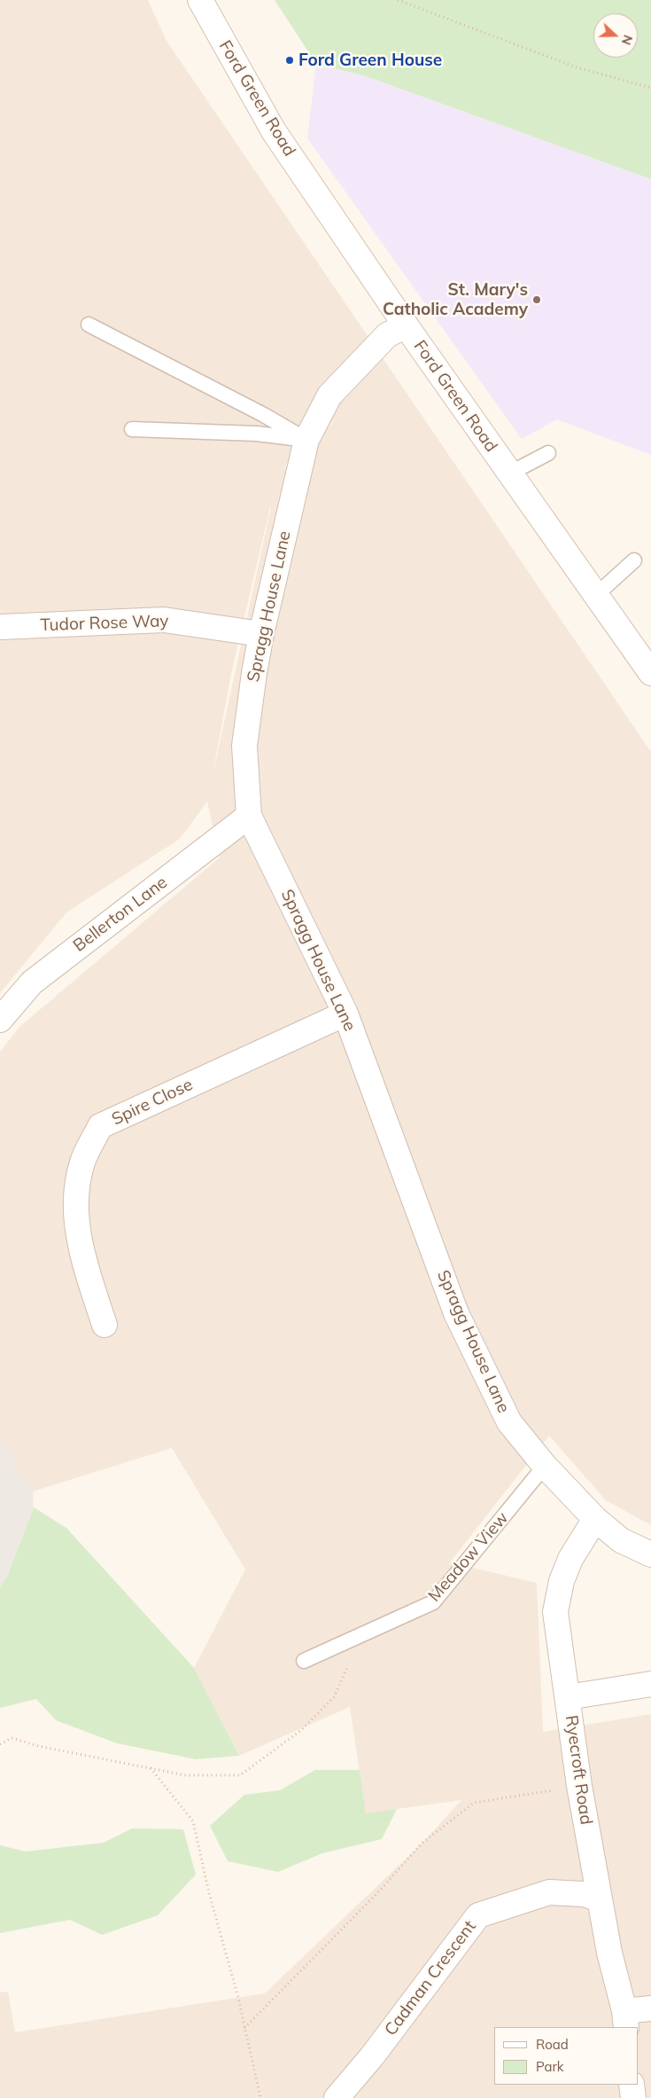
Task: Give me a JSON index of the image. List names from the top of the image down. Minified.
{"streets":{"street":["Ford Green Road","Spragg House Lane","Tudor Rose Way","Bellerton Lane","Spire Close","Ryecroft Road","Cadman Crescent"],"lane":["Meadow View"]},"crossings":[["Ford Green Road","Spragg House Lane"],["Spragg House Lane","Tudor Rose Way"],["Spragg House Lane","Bellerton Lane"],["Spragg House Lane","Spire Close"],["Spragg House Lane","Meadow View"],["Spragg House Lane","Ryecroft Road"],["Ryecroft Road","Cadman Crescent"]],"places":["Ford Green House","St. Mary's Catholic Academy"],"legend":["Road","Park"],"north":"right"}
